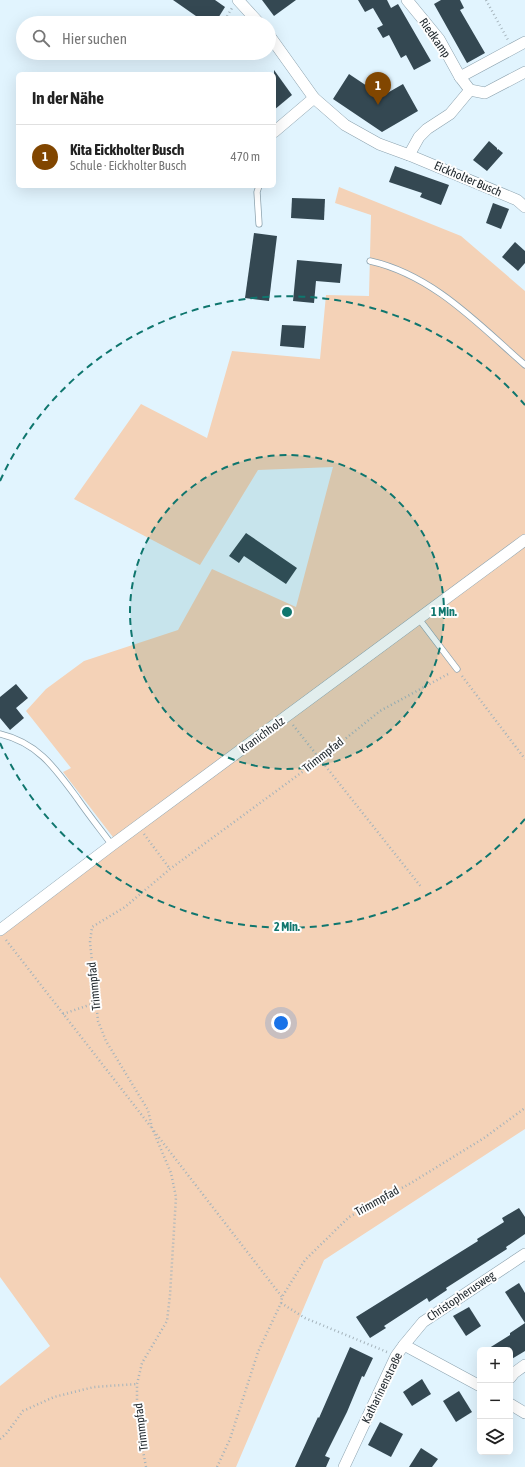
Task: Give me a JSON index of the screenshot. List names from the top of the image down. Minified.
{"streets":{"street":["Riedkamp","Eickholter Busch","Kranichholz","Christopherusweg","Katharinenstraße"],"path":["Trimmpfad"]},"crossings":[["Christopherusweg","Katharinenstraße"]],"page":{"search":"Hier suchen","pins":"1","heading":"In der Nähe","list":[{"mark":"1","name":"Kita Eickholter Busch","note":"Schule · Eickholter Busch","value":"470 m"}],"map_buttons":["+","−"]},"rings":["1 Min.","2 Min."]}
